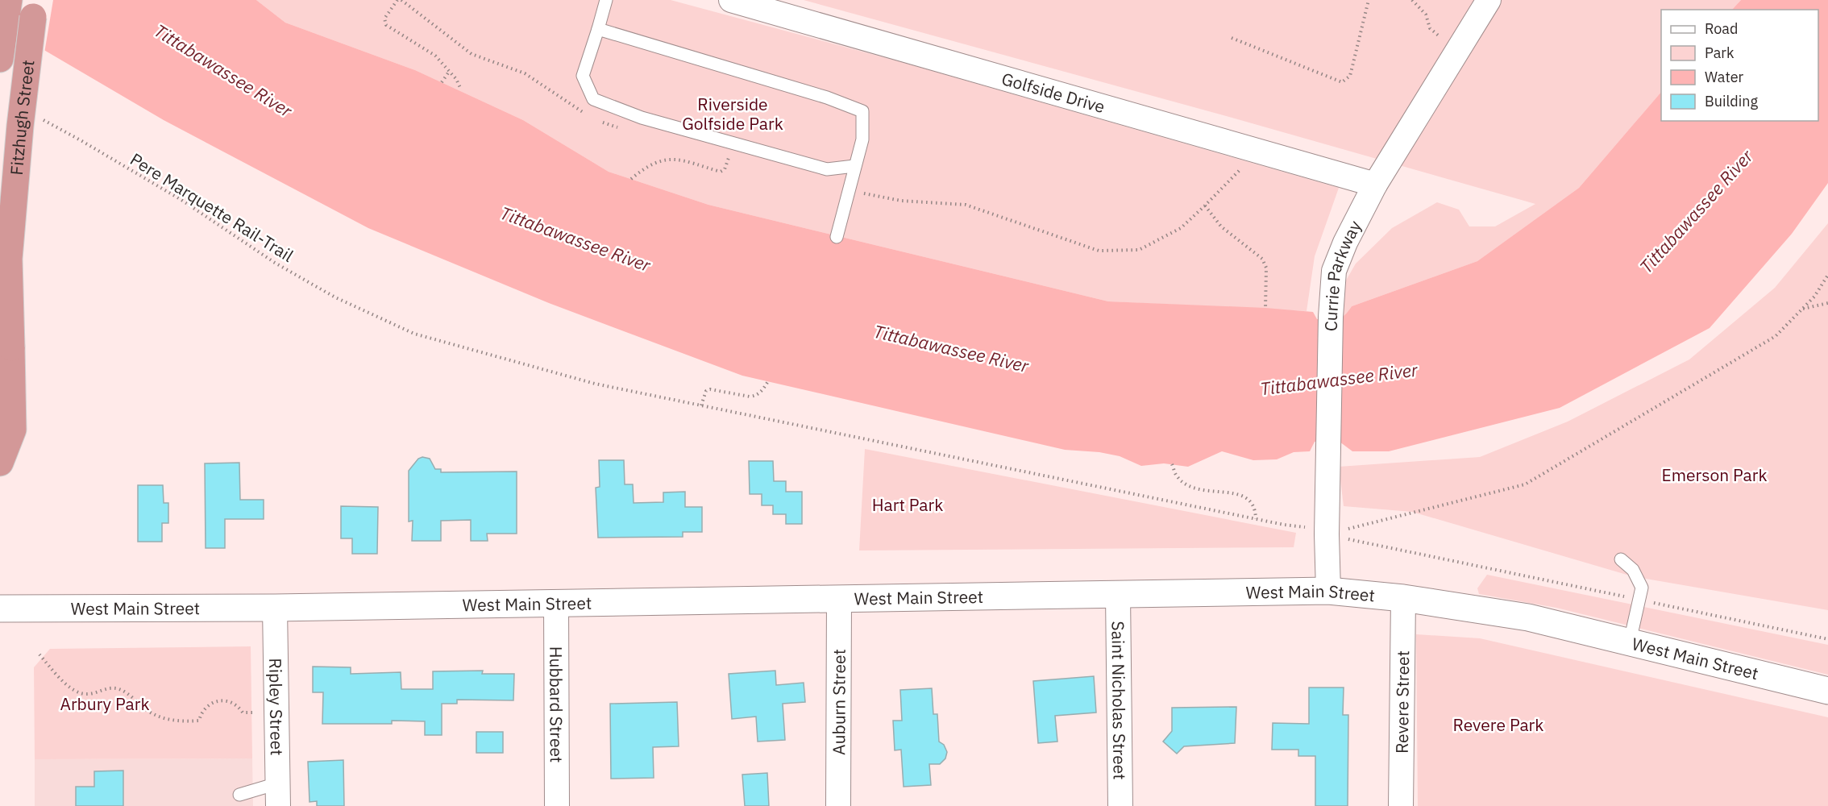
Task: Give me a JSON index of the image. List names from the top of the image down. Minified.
{"streets":{"highway":["Fitzhugh Street"],"street":["Golfside Drive","Currie Parkway","West Main Street","Saint Nicholas Street","Auburn Street","Revere Street","Hubbard Street","Ripley Street"],"path":["Pere Marquette Rail-Trail"]},"crossings":[["Golfside Drive","Currie Parkway"],["Pere Marquette Rail-Trail","Currie Parkway"],["Currie Parkway","West Main Street"],["West Main Street","Saint Nicholas Street"],["West Main Street","Auburn Street"],["West Main Street","Revere Street"],["West Main Street","Hubbard Street"],["West Main Street","Ripley Street"]],"water":["Tittabawassee River"],"parks":["Riverside Golfside Park","Emerson Park","Hart Park","Arbury Park","Revere Park"],"legend":["Road","Park","Water","Building"]}
